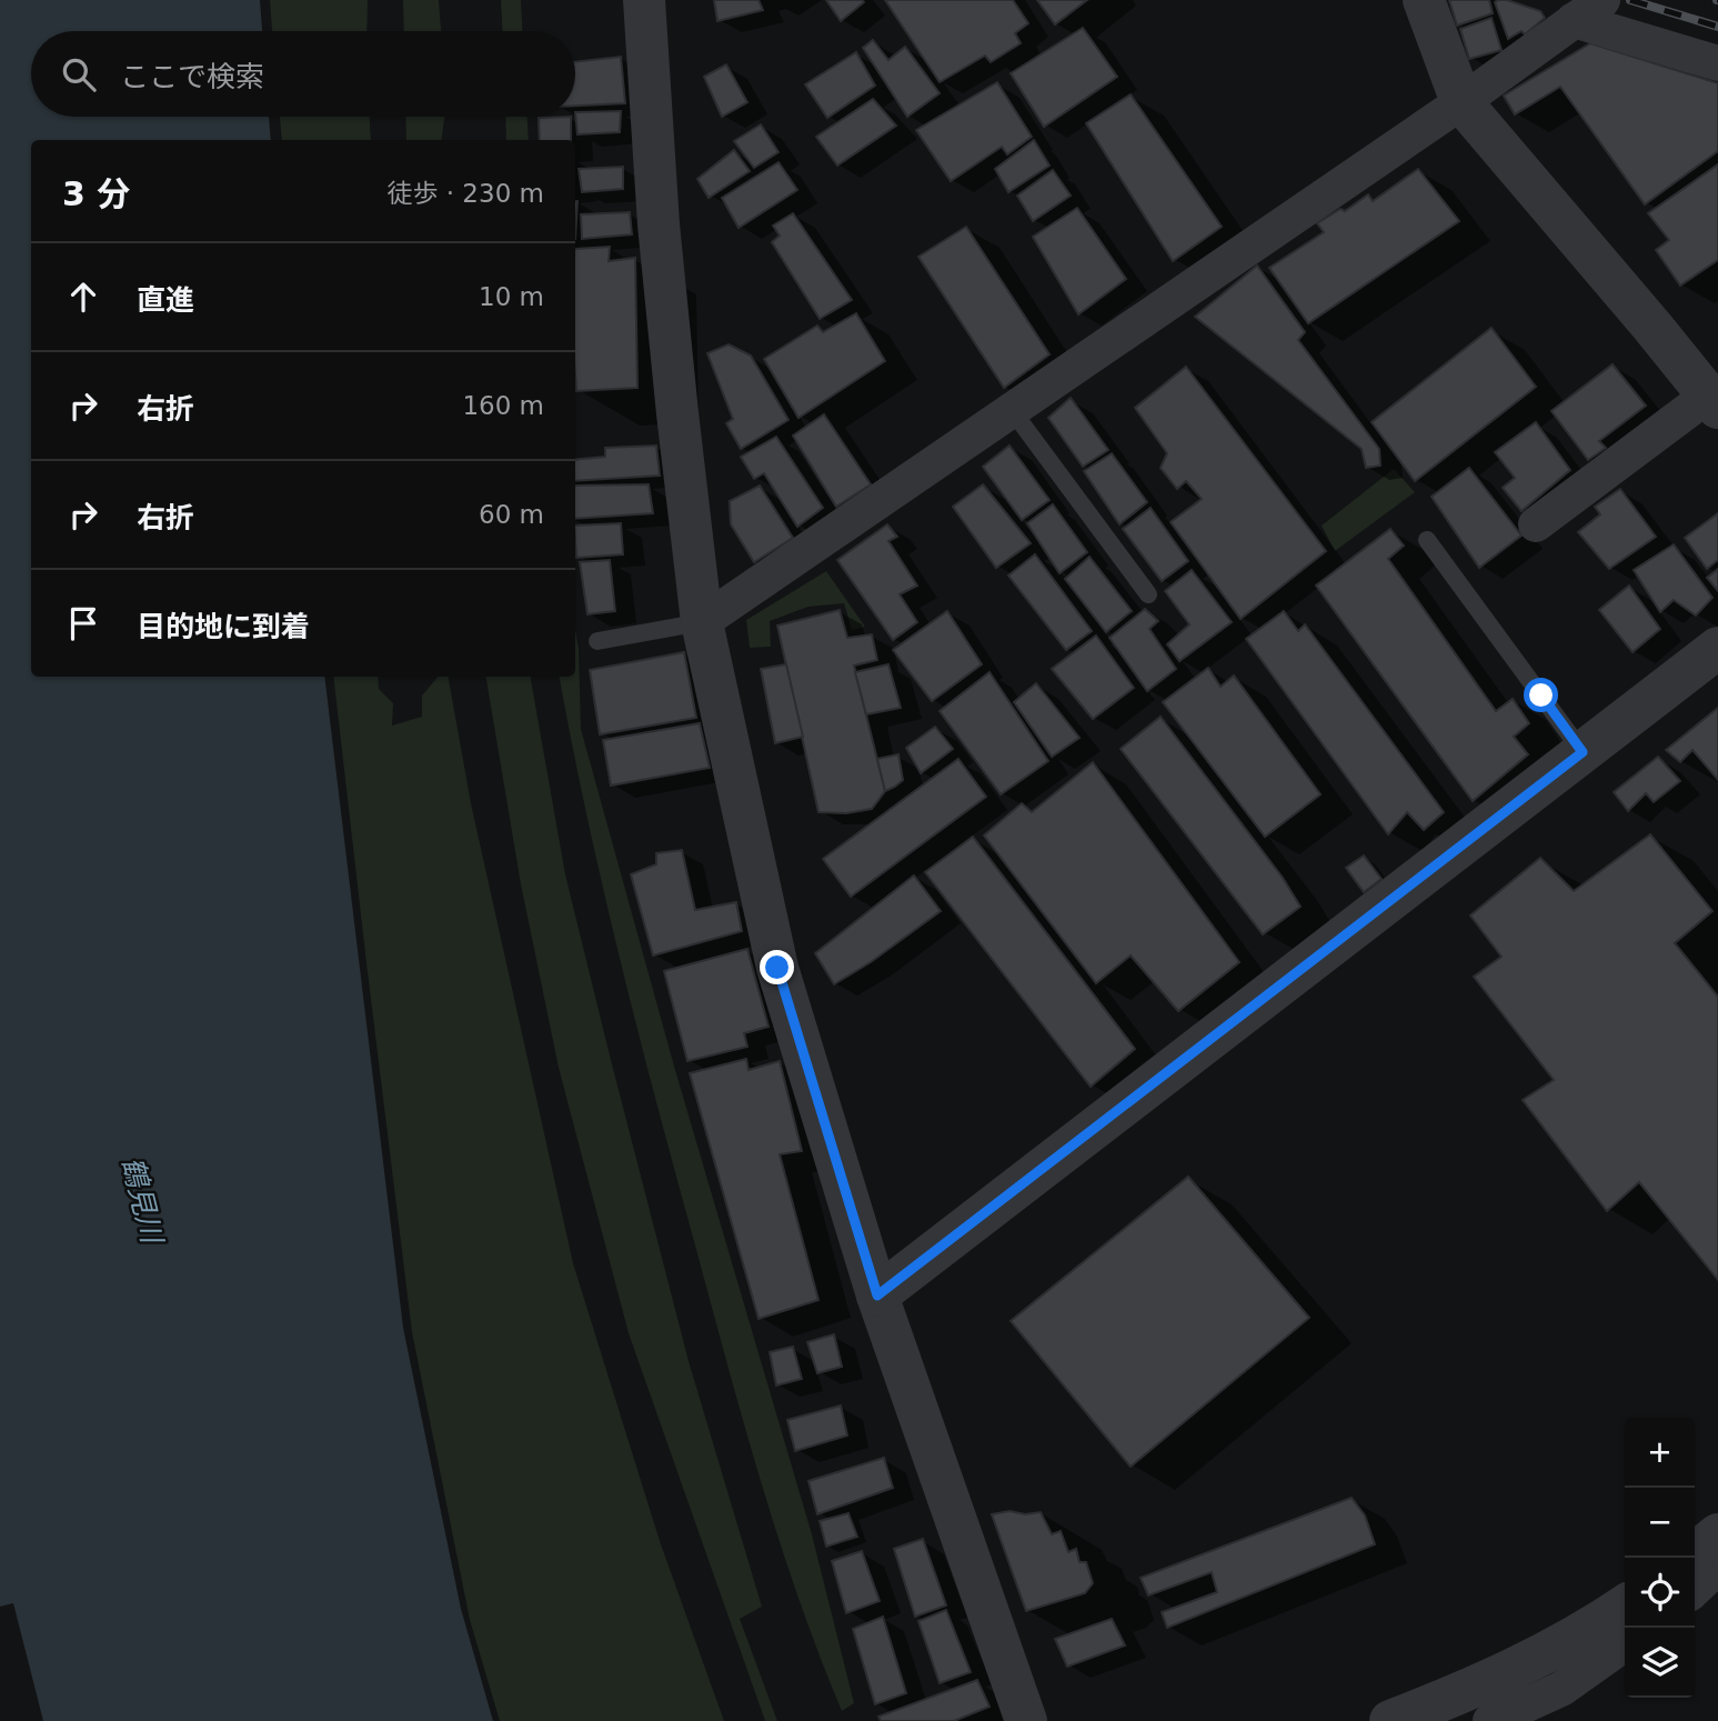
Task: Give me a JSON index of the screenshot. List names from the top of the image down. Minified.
{"water":["鶴見川"],"page":{"search":"ここで検索","heading":["3 分","徒歩 · 230 m"],"list":[["直進","10 m"],["右折","160 m"],["右折","60 m"],"目的地に到着"],"map_buttons":["+","−"]}}
